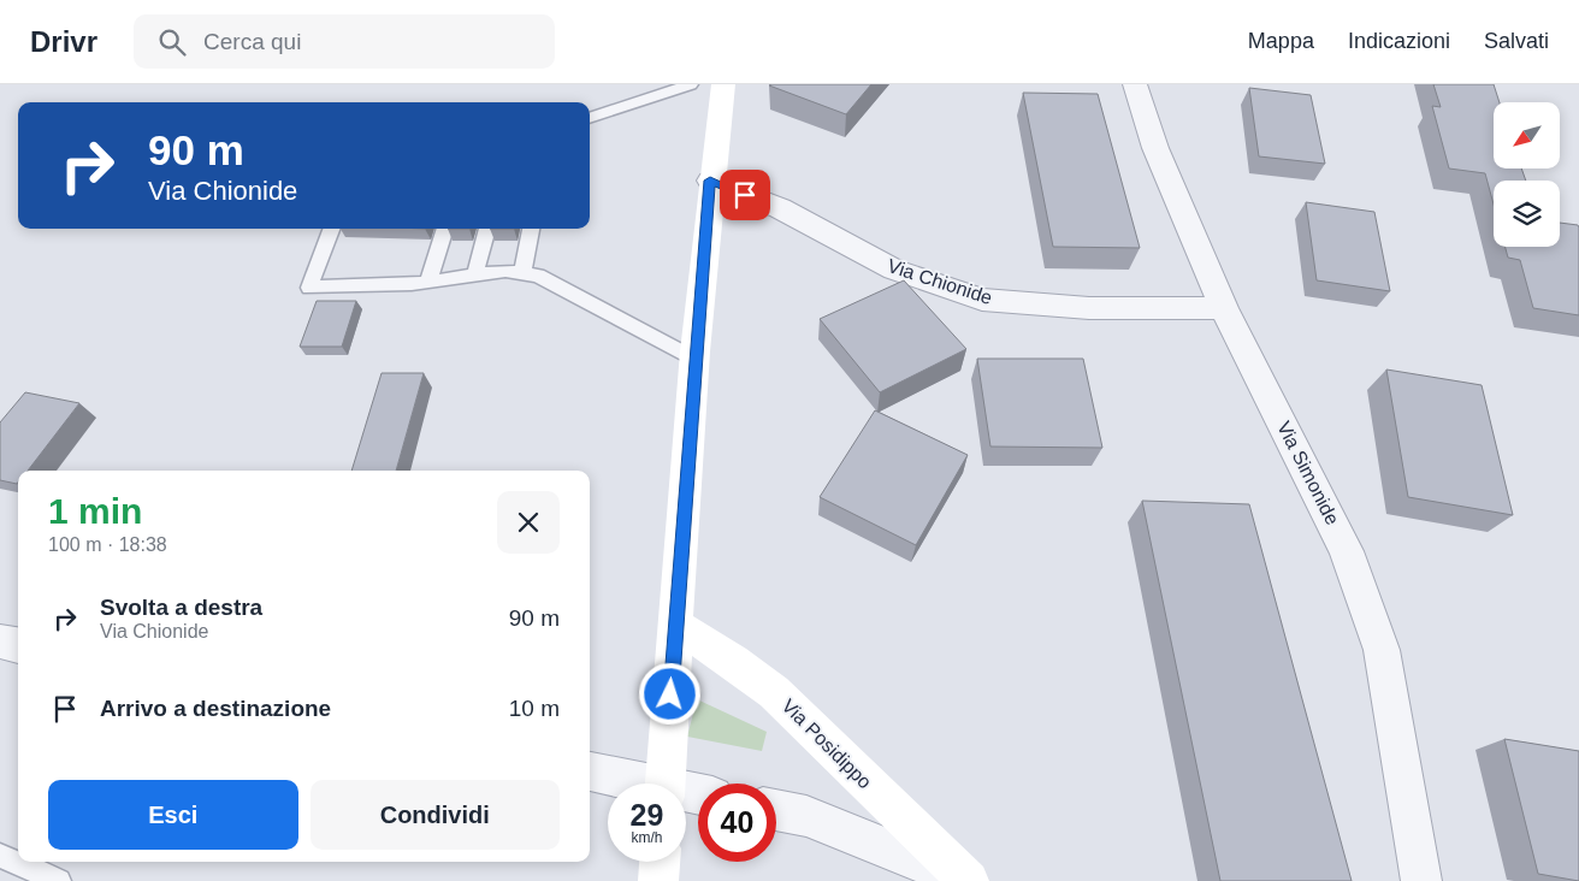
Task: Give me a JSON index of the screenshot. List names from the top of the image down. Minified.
{"streets":{"street":["Via Chionide","Via Simonide","Via Posidippo"]},"crossings":[["Via Chionide","Via Simonide"]],"north":"bottom left","page":{"header":"Drivr","search":"Cerca qui","nav":["Mappa","Indicazioni","Salvati"],"turn":["90 m","Via Chionide"],"heading":["1 min","100 m · 18:38"],"list":[{"name":"Svolta a destra","note":"Via Chionide","value":"90 m"},{"name":"Arrivo a destinazione","value":"10 m"}],"buttons":["Esci","Condividi"],"speed":"29 km/h","limit":"40"}}
